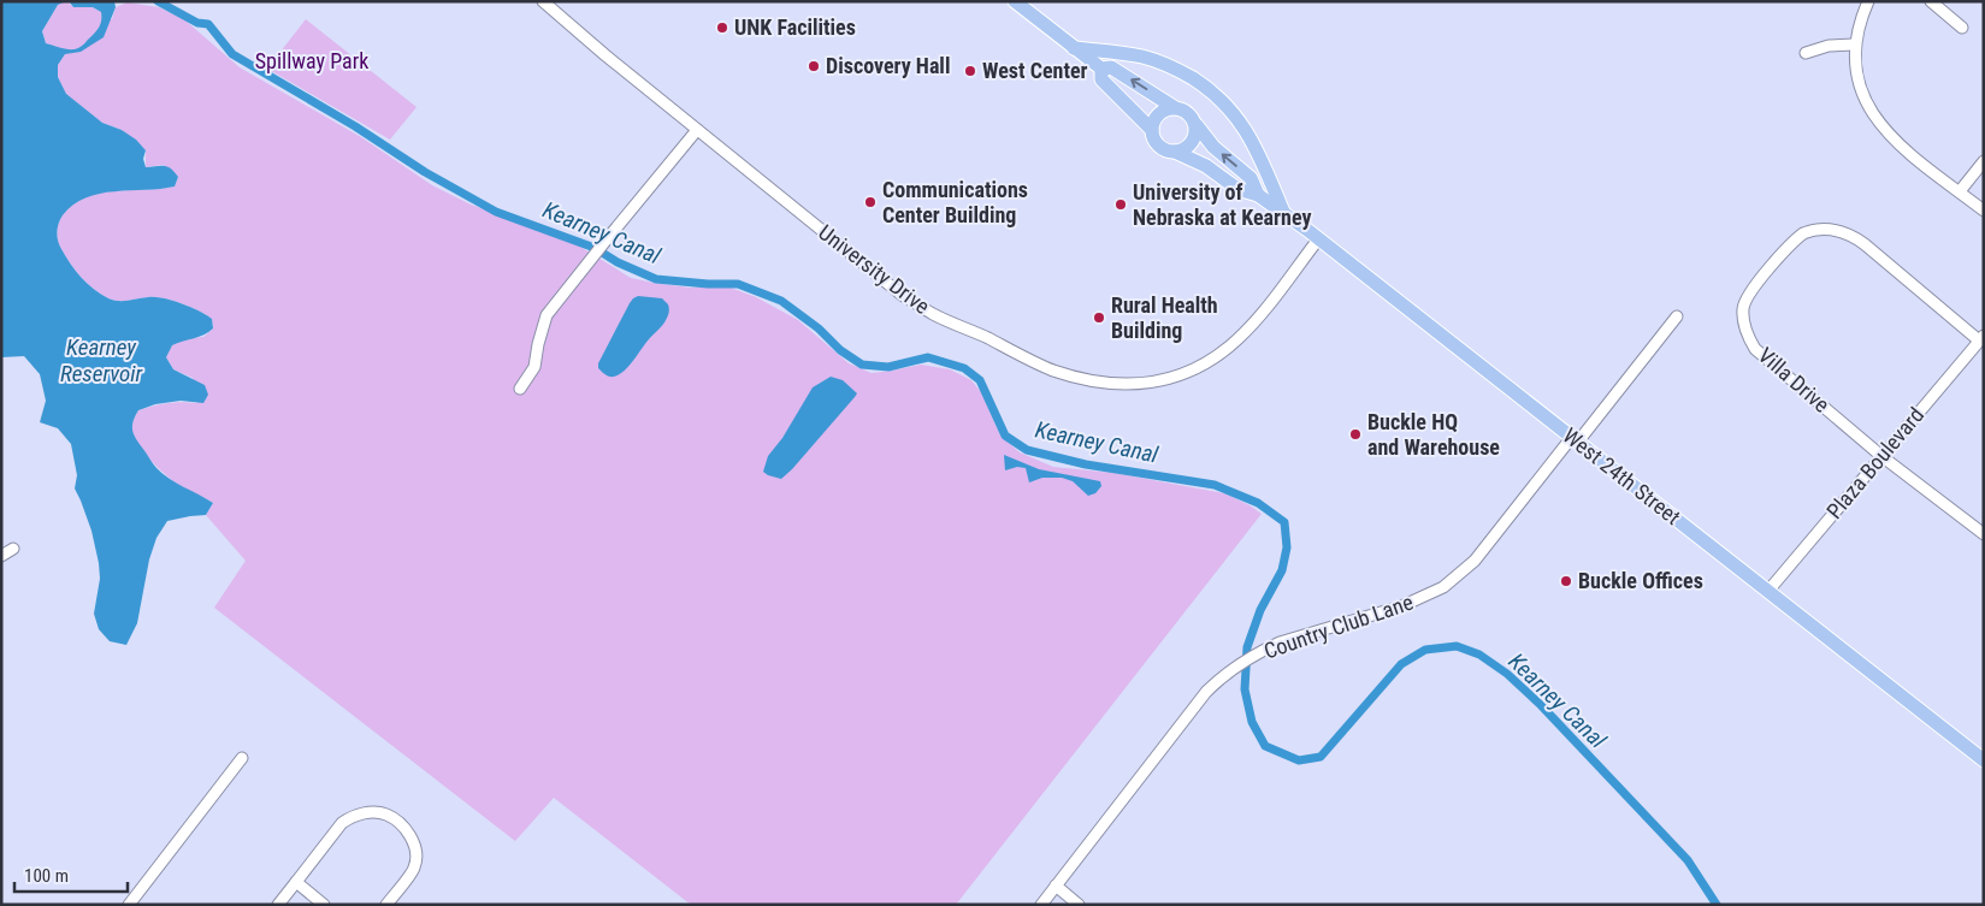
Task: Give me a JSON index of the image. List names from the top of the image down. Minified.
{"streets":{"main road":["West 24th Street"],"street":["University Drive","Villa Drive","Plaza Boulevard","Country Club Lane"]},"crossings":[["University Drive","West 24th Street"],["Villa Drive","Plaza Boulevard"],["Plaza Boulevard","West 24th Street"],["West 24th Street","Country Club Lane"]],"water":["Kearney Canal","Kearney Reservoir"],"parks":["Spillway Park"],"places":["UNK Facilities","Discovery Hall","West Center","Communications Center Building","University of Nebraska at Kearney","Rural Health Building","Buckle HQ and Warehouse","Buckle Offices"],"scale_bar":"100 m"}
